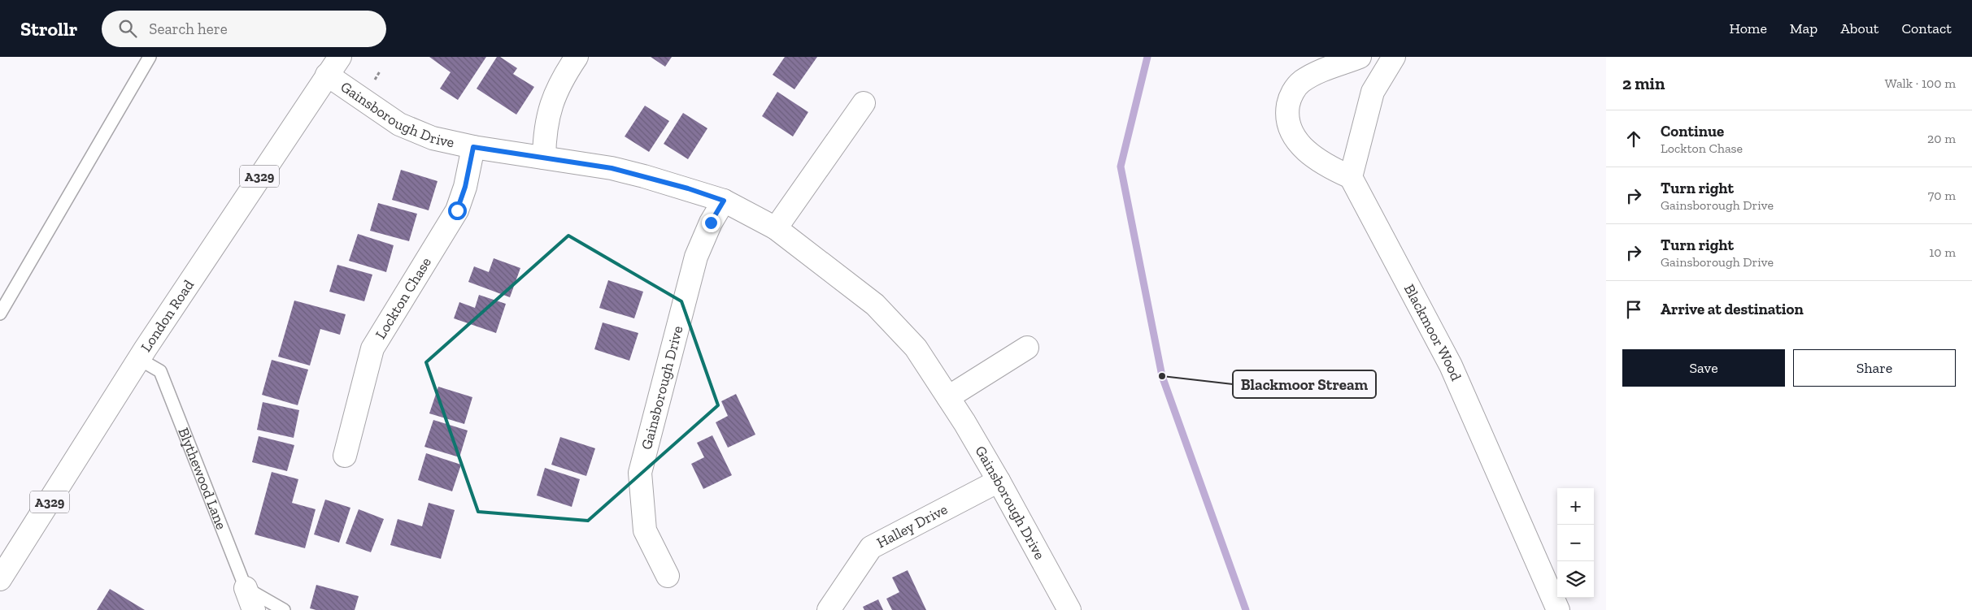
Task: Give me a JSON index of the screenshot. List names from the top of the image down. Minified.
{"streets":{"street":["Gainsborough Drive","A329","Lockton Chase","London Road","Blackmoor Wood","Blythewood Lane","Halley Drive"]},"crossings":[["Gainsborough Drive","Lockton Chase"],["Gainsborough Drive","London Road"],["Gainsborough Drive","Halley Drive"],["London Road","Blythewood Lane"]],"places":["Blackmoor Stream"],"page":{"header":"Strollr","search":"Search here","nav":["Home","Map","About","Contact"],"heading":["2 min","Walk · 100 m"],"list":[["Continue","Lockton Chase","20 m"],["Turn right","Gainsborough Drive","70 m"],["Turn right","Gainsborough Drive","10 m"],"Arrive at destination"],"buttons":["Save","Share"],"map_buttons":["+","−"]}}
